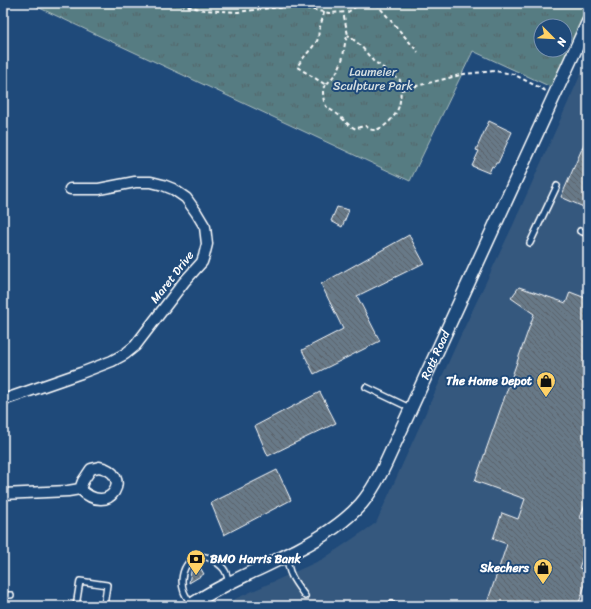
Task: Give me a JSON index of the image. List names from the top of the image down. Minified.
{"streets":{"street":["Maret Drive","Rott Road"]},"parks":["Laumeier Sculpture Park"],"places":{"shop":["The Home Depot","Skechers"],"bank":["BMO Harris Bank"]},"north":"bottom right"}
